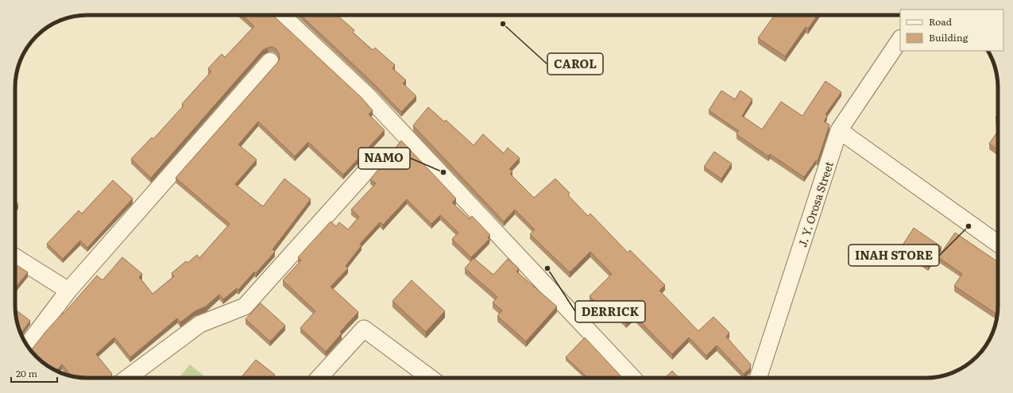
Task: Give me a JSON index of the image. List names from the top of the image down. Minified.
{"streets":{"street":["J. Y. Orosa Street"]},"places":["CAROL","NAMO","INAH STORE","DERRICK"],"legend":["Road","Building"],"scale_bar":"20 m"}
